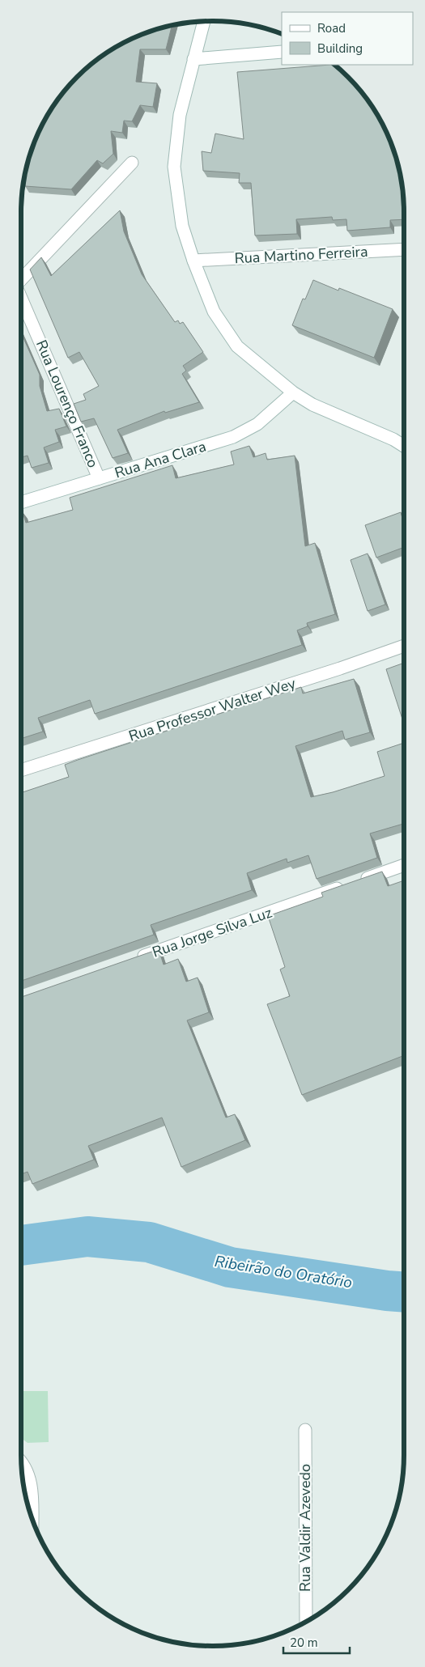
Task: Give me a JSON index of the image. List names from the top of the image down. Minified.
{"streets":{"street":["Rua Martino Ferreira","Rua Lourenço Franco","Rua Ana Clara","Rua Professor Walter Wey","Rua Jorge Silva Luz","Rua Valdir Azevedo"]},"crossings":[["Rua Lourenço Franco","Rua Ana Clara"]],"water":["Ribeirão do Oratório"],"legend":["Road","Building"],"scale_bar":"20 m"}
